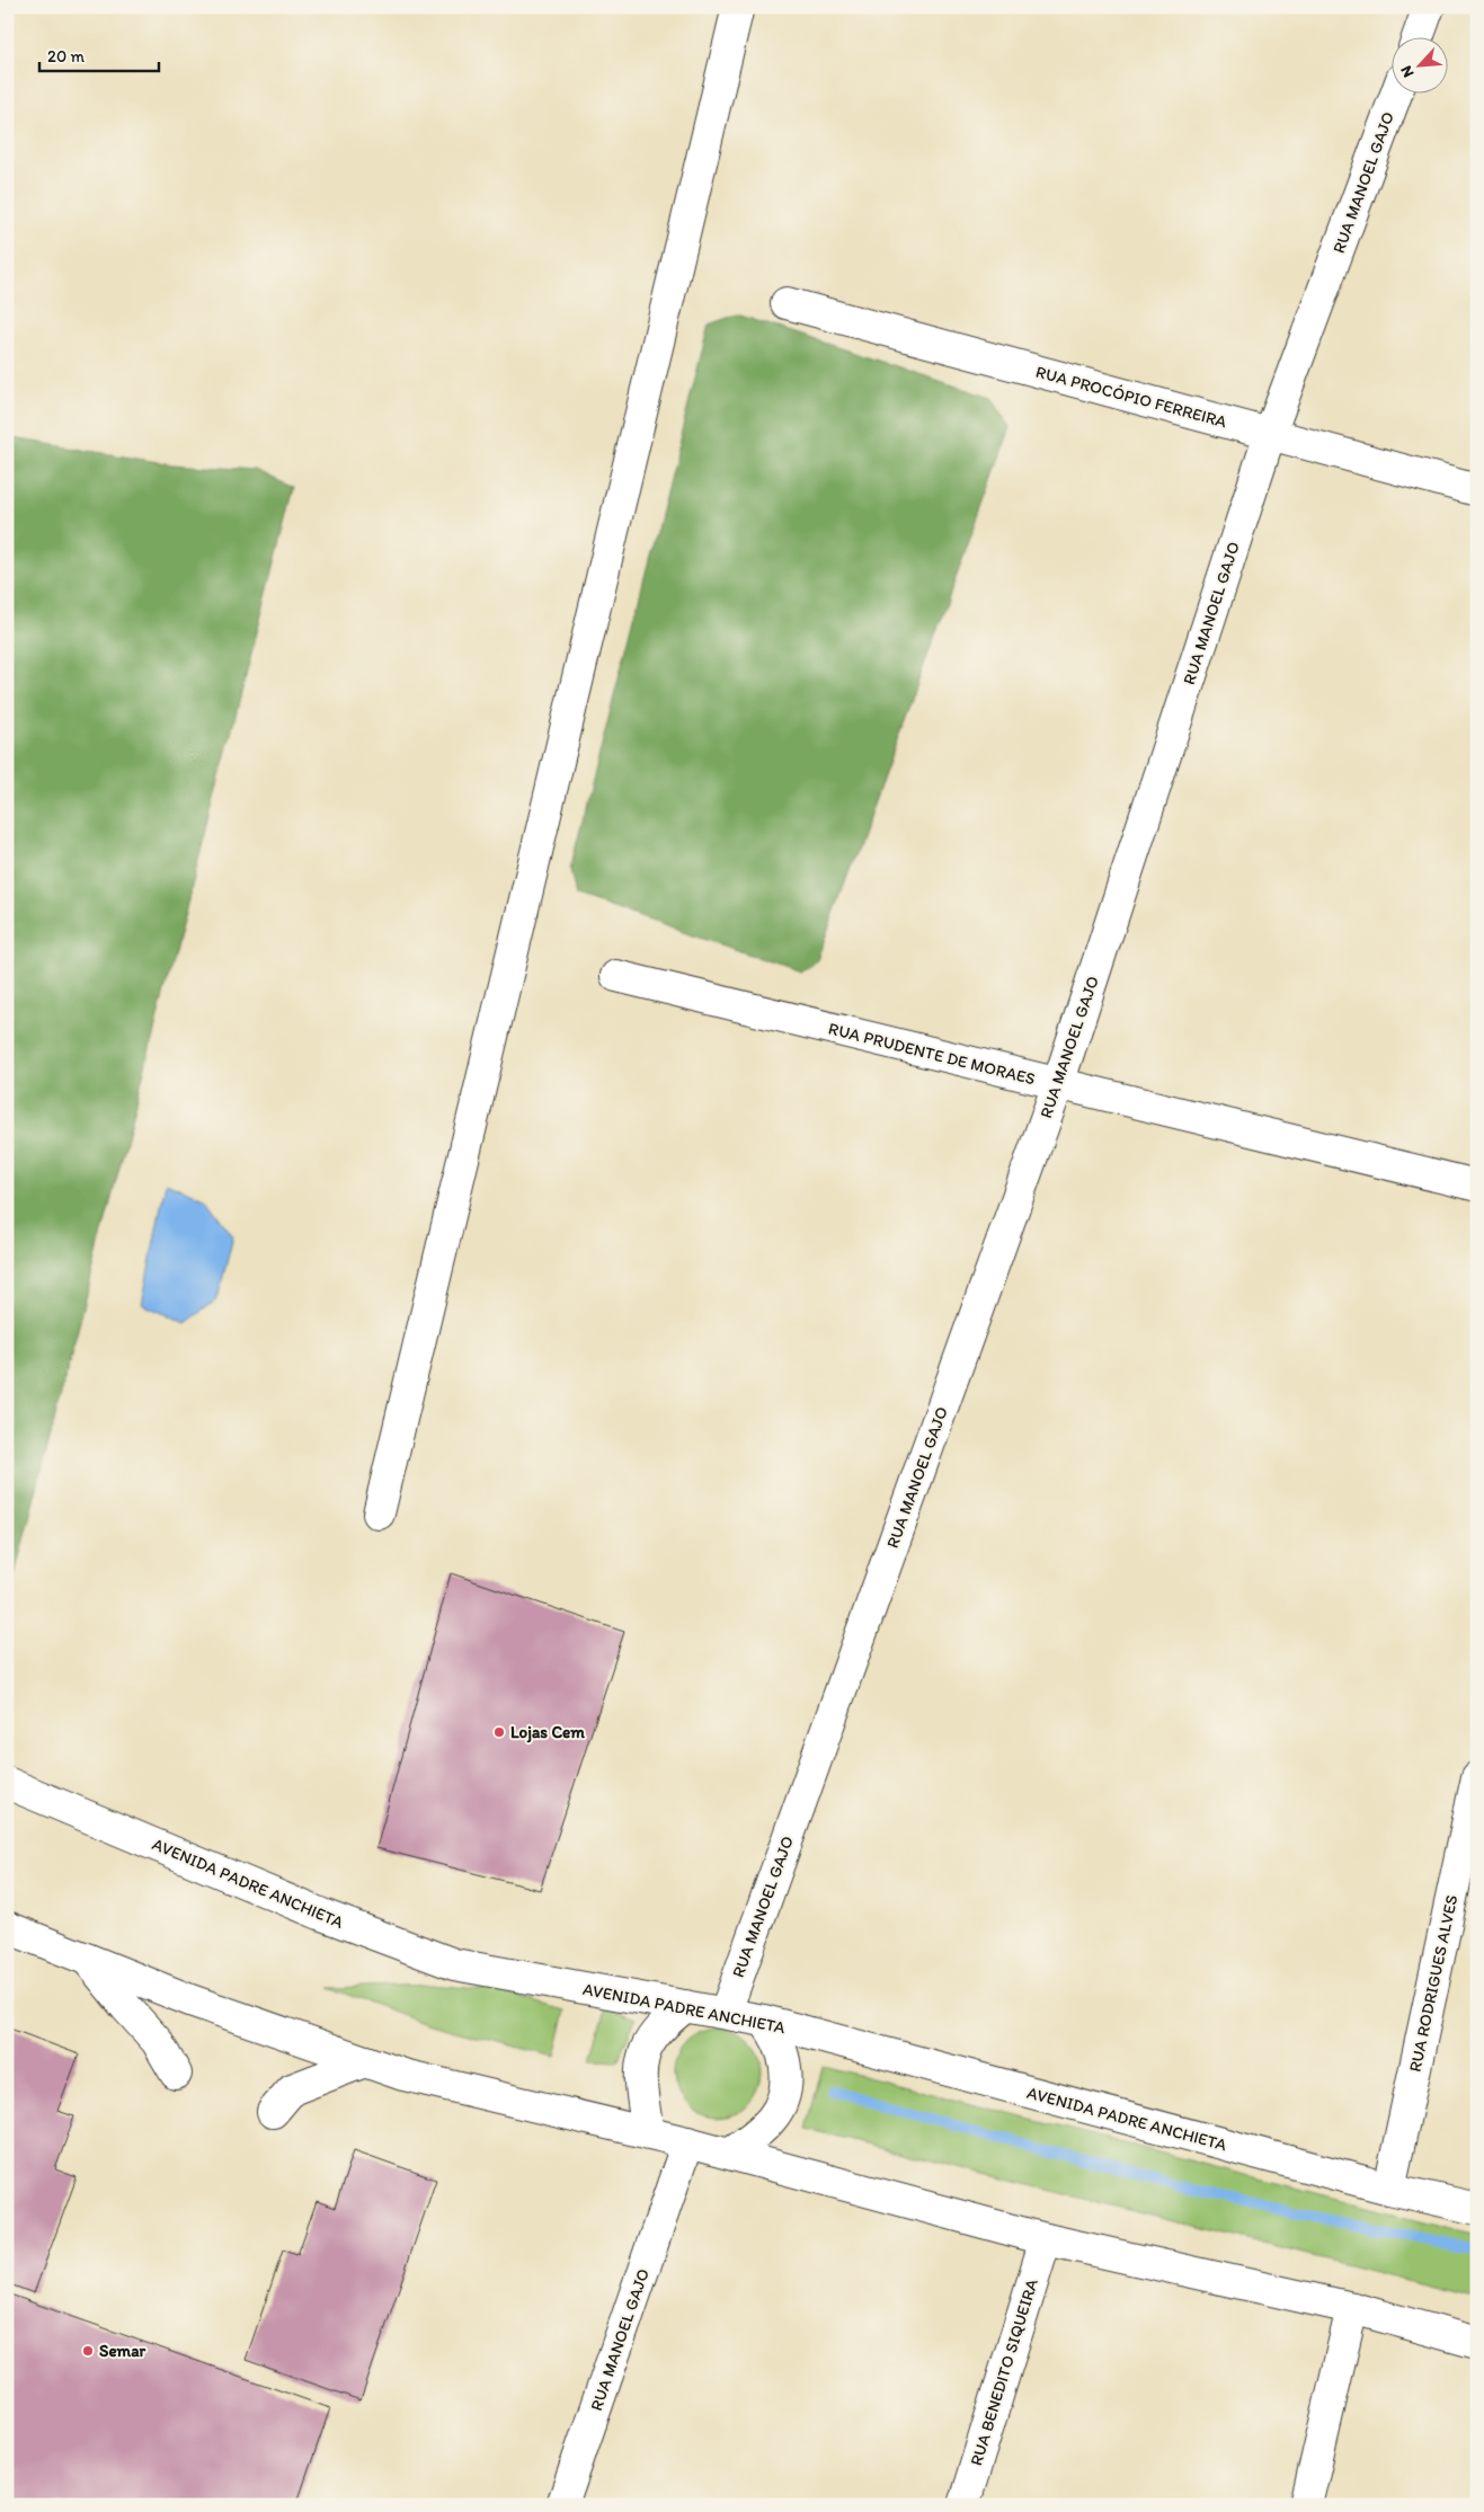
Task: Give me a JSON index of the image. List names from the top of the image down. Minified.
{"streets":{"street":["RUA MANOEL GAJO","RUA PROCÓPIO FERREIRA","RUA PRUDENTE DE MORAES","AVENIDA PADRE ANCHIETA","RUA RODRIGUES ALVES","RUA BENEDITO SIQUEIRA"]},"crossings":[["RUA MANOEL GAJO","RUA PROCÓPIO FERREIRA"],["RUA MANOEL GAJO","RUA PRUDENTE DE MORAES"],["RUA MANOEL GAJO","AVENIDA PADRE ANCHIETA"],["AVENIDA PADRE ANCHIETA","RUA RODRIGUES ALVES"]],"places":["Lojas Cem","Semar"],"scale_bar":"20 m","north":"bottom left"}
